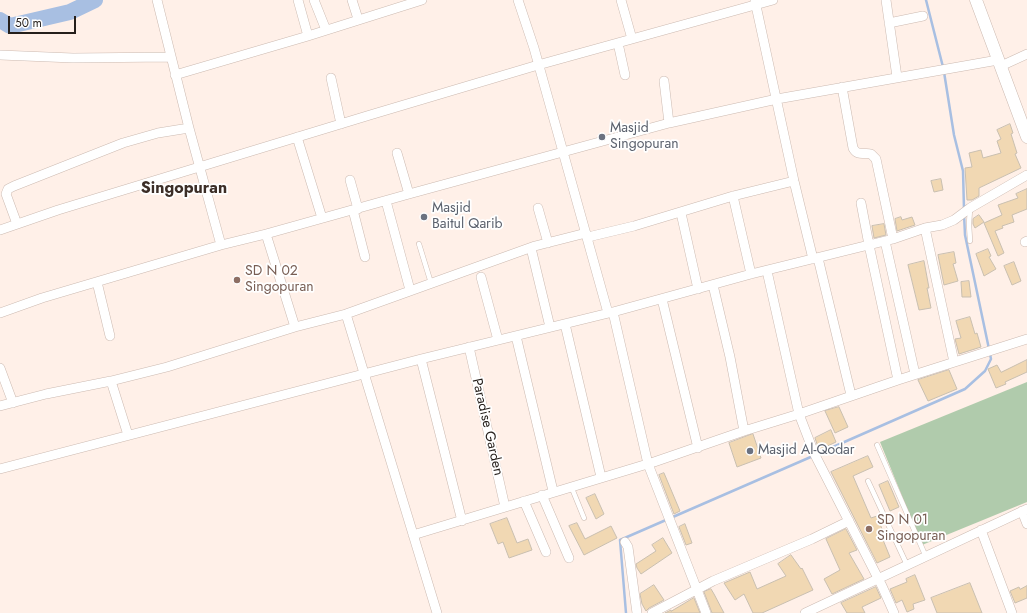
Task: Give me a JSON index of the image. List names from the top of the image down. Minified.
{"streets":{"street":["Paradise Garden"]},"districts":["Singopuran"],"places":["Masjid Singopuran","Masjid Baitul Qarib","SD N 02 Singopuran","Masjid Al-Qodar","SD N 01 Singopuran"],"scale_bar":"50 m"}
